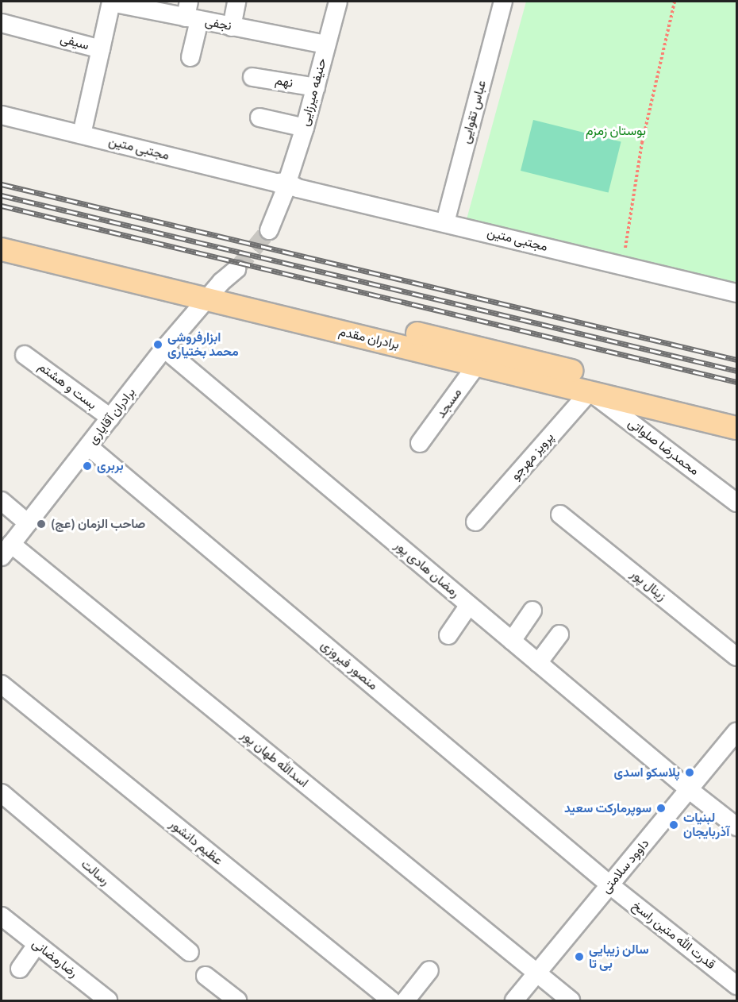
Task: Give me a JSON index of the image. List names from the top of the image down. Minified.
{"streets":{"main road":["برادران مقدم"],"street":["نجفی","سیفی","نهم","حنیفه میرزایی","عباس تقوایی","مجتبی متین","بست و هشتم","مسجد","برادران آقایاری","محمدرضا صلواتی","پرویز مهرجو","رمضان هادی پور","زینال پور","منصور فیروزی","اسدالله طهان پور","عظیم دانشور","داوود سلامتی","رسالت","قدرت الله متین راسخ","رضارمضانی"]},"crossings":[["نجفی","سیفی"],["نجفی","حنیفه میرزایی"],["نهم","حنیفه میرزایی"],["حنیفه میرزایی","مجتبی متین"],["عباس تقوایی","مجتبی متین"],["برادران مقدم","مسجد"],["برادران مقدم","برادران آقایاری"],["برادران مقدم","محمدرضا صلواتی"],["برادران مقدم","پرویز مهرجو"],["بست و هشتم","برادران آقایاری"],["برادران آقایاری","رمضان هادی پور"],["برادران آقایاری","منصور فیروزی"],["برادران آقایاری","اسدالله طهان پور"],["محمدرضا صلواتی","پرویز مهرجو"],["رمضان هادی پور","داوود سلامتی"],["منصور فیروزی","داوود سلامتی"],["منصور فیروزی","قدرت الله متین راسخ"],["اسدالله طهان پور","داوود سلامتی"],["داوود سلامتی","قدرت الله متین راسخ"]],"parks":["بوستان زمزم"],"places":["ابزارفروشی محمد بختیاری","بربری","صاحب الزمان (عج)","پلاسکو اسدی","سوپرمارکت سعید","لبنیات آذربایجان","سالن زیبایی بی تا"]}
